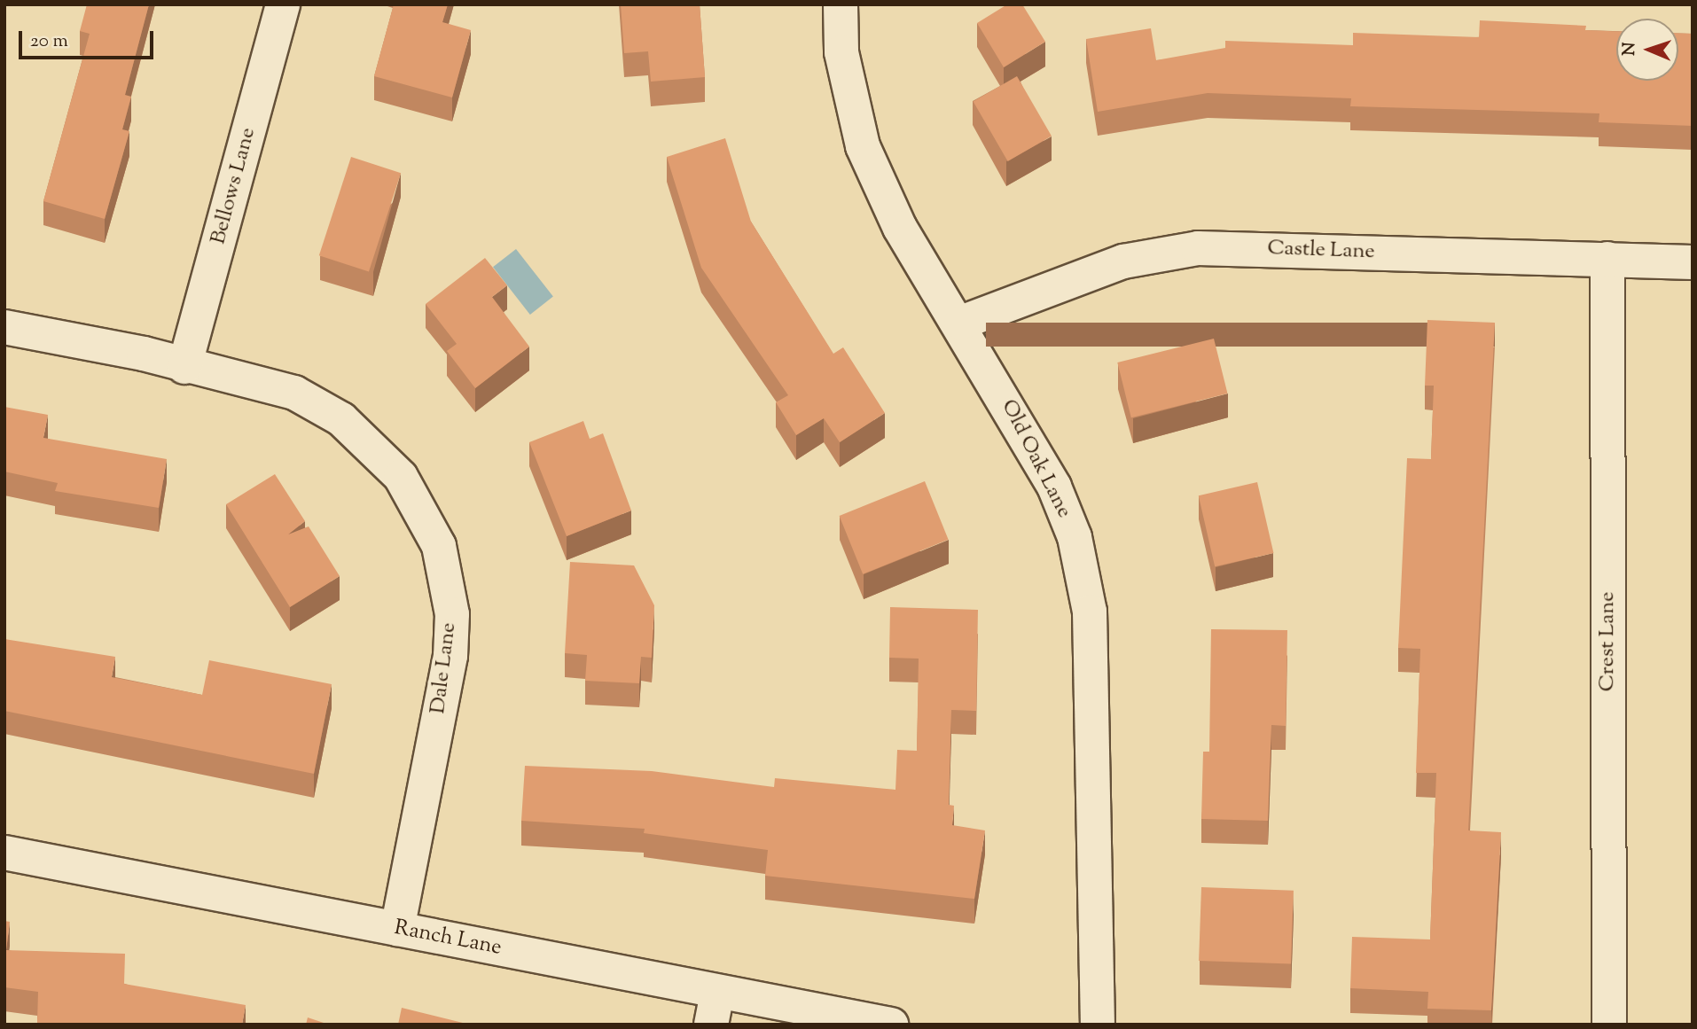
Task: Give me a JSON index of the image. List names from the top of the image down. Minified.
{"streets":{"street":["Bellows Lane","Castle Lane","Old Oak Lane","Crest Lane","Dale Lane","Ranch Lane"]},"crossings":[["Bellows Lane","Dale Lane"],["Castle Lane","Old Oak Lane"],["Castle Lane","Crest Lane"],["Dale Lane","Ranch Lane"]],"scale_bar":"20 m","north":"left"}
